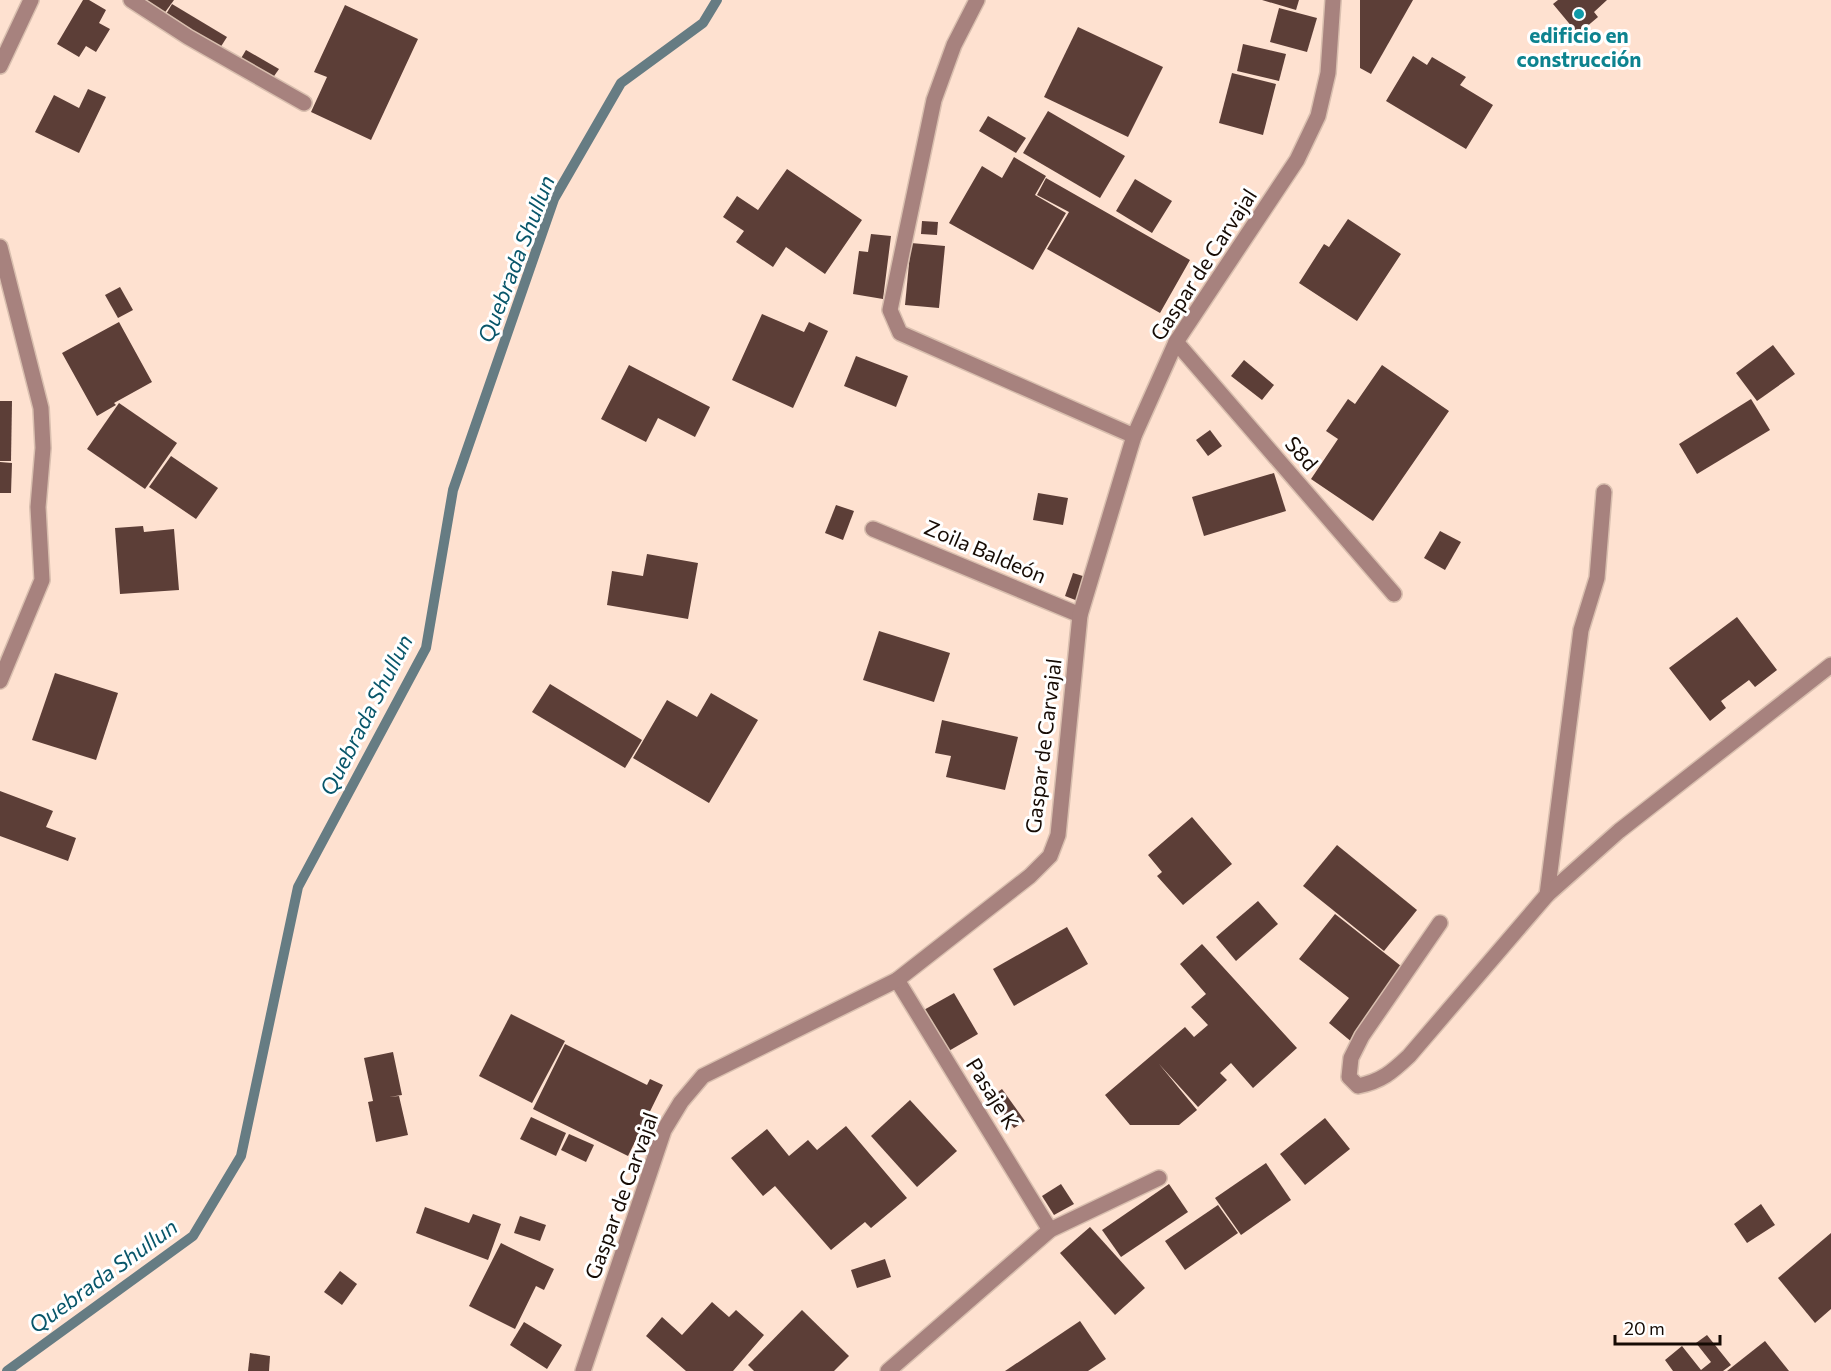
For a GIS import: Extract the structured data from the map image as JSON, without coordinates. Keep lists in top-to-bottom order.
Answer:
{
  "streets": {
    "street": [
      "Gaspar de Carvajal",
      "S8d",
      "Zoila Baldeón",
      "Pasaje K"
    ]
  },
  "crossings": [
    ["Gaspar de Carvajal", "S8d"],
    ["Gaspar de Carvajal", "Zoila Baldeón"],
    ["Gaspar de Carvajal", "Pasaje K"]
  ],
  "water": ["Quebrada Shullun"],
  "places": ["edificio en construcción"],
  "scale_bar": "20 m"
}
